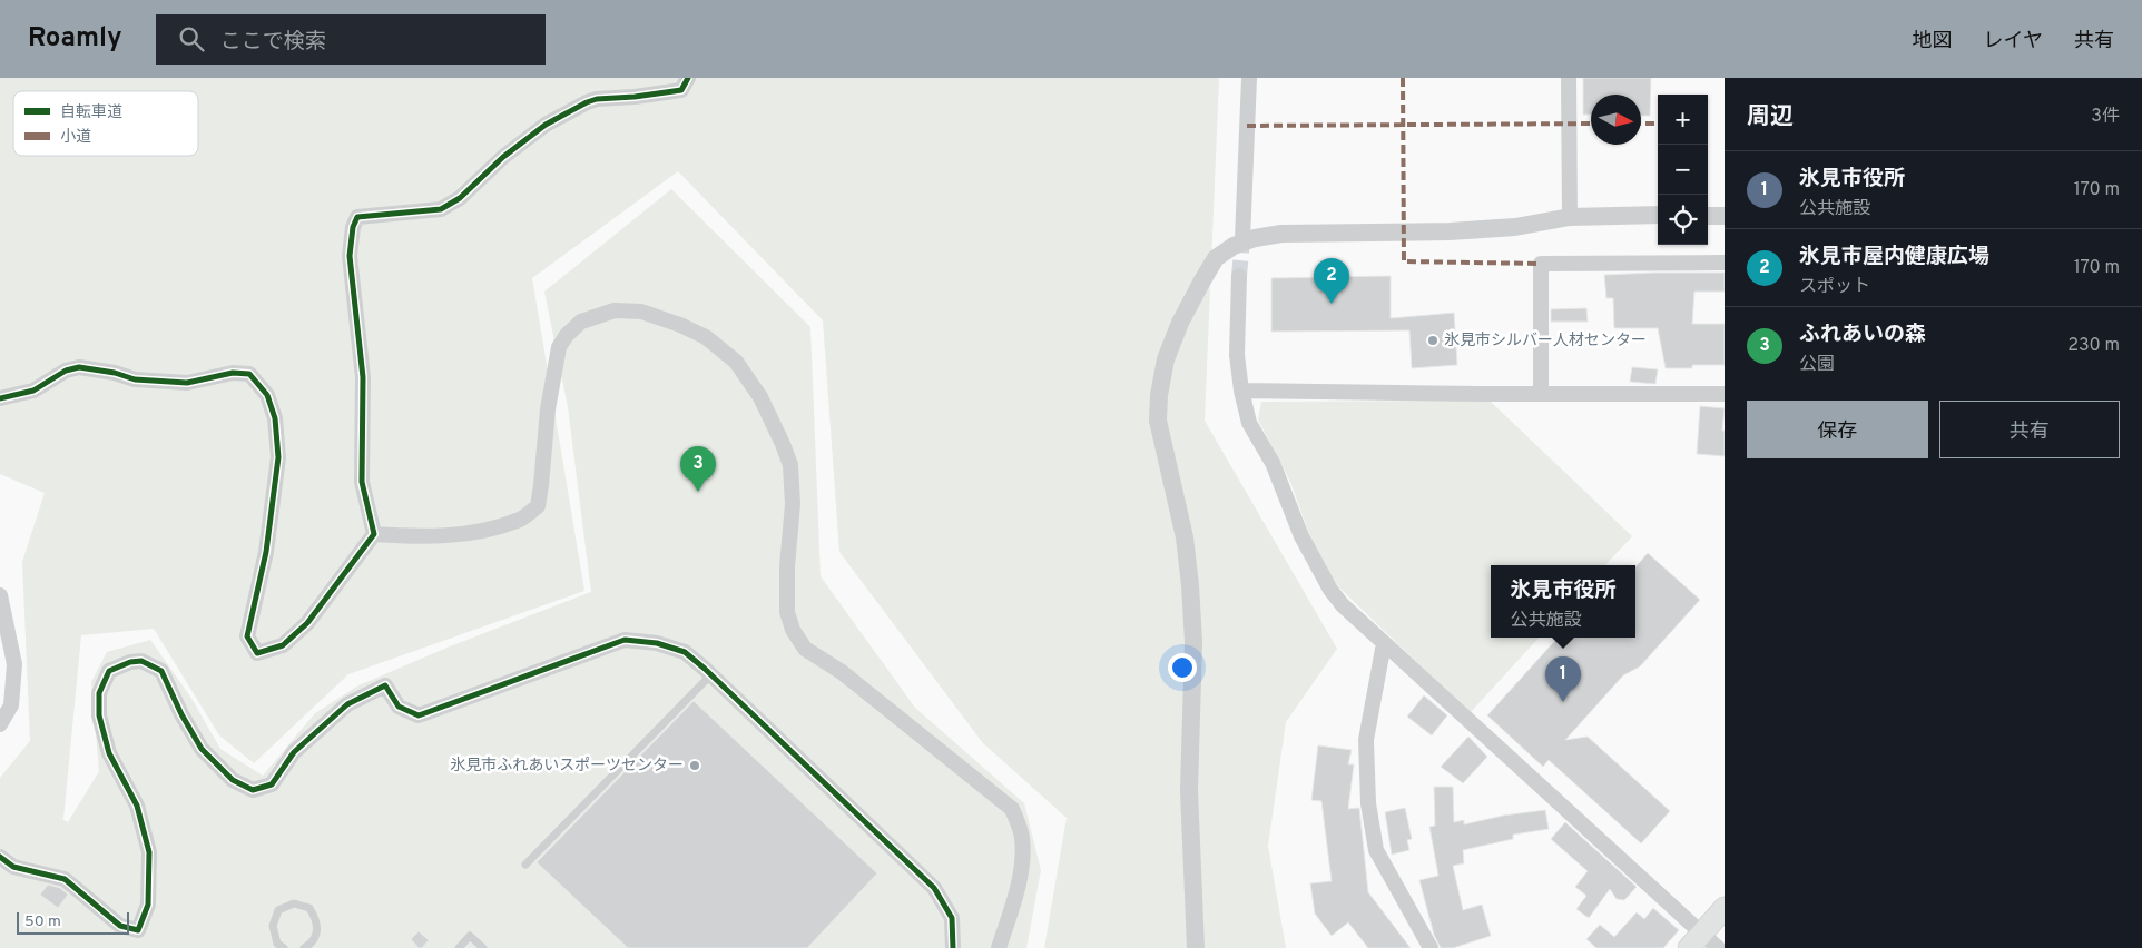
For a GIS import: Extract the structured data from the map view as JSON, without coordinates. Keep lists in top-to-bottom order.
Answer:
{
  "places": ["氷見市シルバー人材センター", "氷見市ふれあいスポーツセンター"],
  "legend": ["自転車道", "小道"],
  "scale_bar": "50 m",
  "north": "right",
  "page": {
    "header": "Roamly",
    "search": "ここで検索",
    "nav": ["地図", "レイヤ", "共有"],
    "heading": ["周辺", "3件"],
    "map_buttons": ["+", "−"],
    "list": [
      {
        "mark": "1",
        "name": "氷見市役所",
        "note": "公共施設",
        "value": "170 m"
      },
      {
        "mark": "2",
        "name": "氷見市屋内健康広場",
        "note": "スポット",
        "value": "170 m"
      },
      {
        "mark": "3",
        "name": "ふれあいの森",
        "note": "公園",
        "value": "230 m"
      }
    ],
    "pins": ["2", "3", "1"],
    "buttons": ["保存", "共有"],
    "popup": ["氷見市役所", "公共施設"],
    "scale": "50 m"
  }
}
